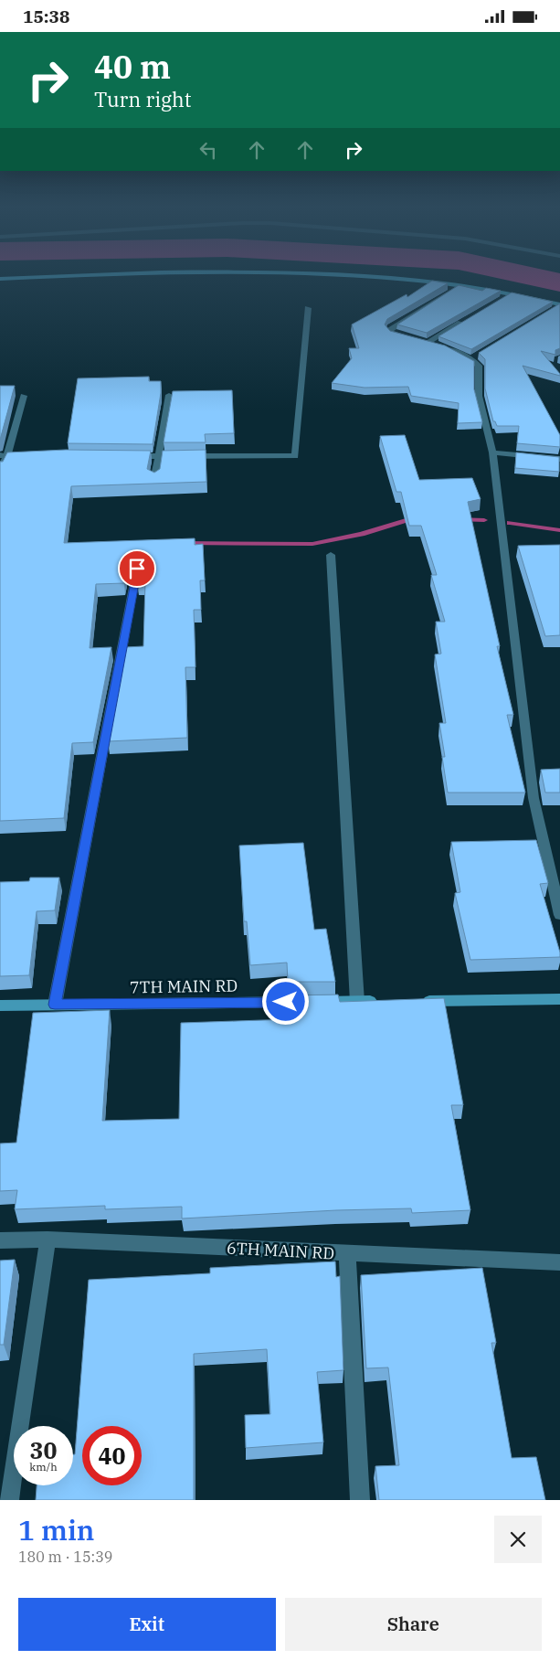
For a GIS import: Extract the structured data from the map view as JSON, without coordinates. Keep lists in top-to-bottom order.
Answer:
{
  "streets": {
    "street": ["7TH MAIN RD", "6TH MAIN RD"]
  },
  "page": {
    "status": "15:38",
    "turn": ["40 m", "Turn right"],
    "speed": "30 km/h",
    "limit": "40",
    "heading": ["1 min", "180 m · 15:39"],
    "buttons": ["Exit", "Share"]
  }
}
